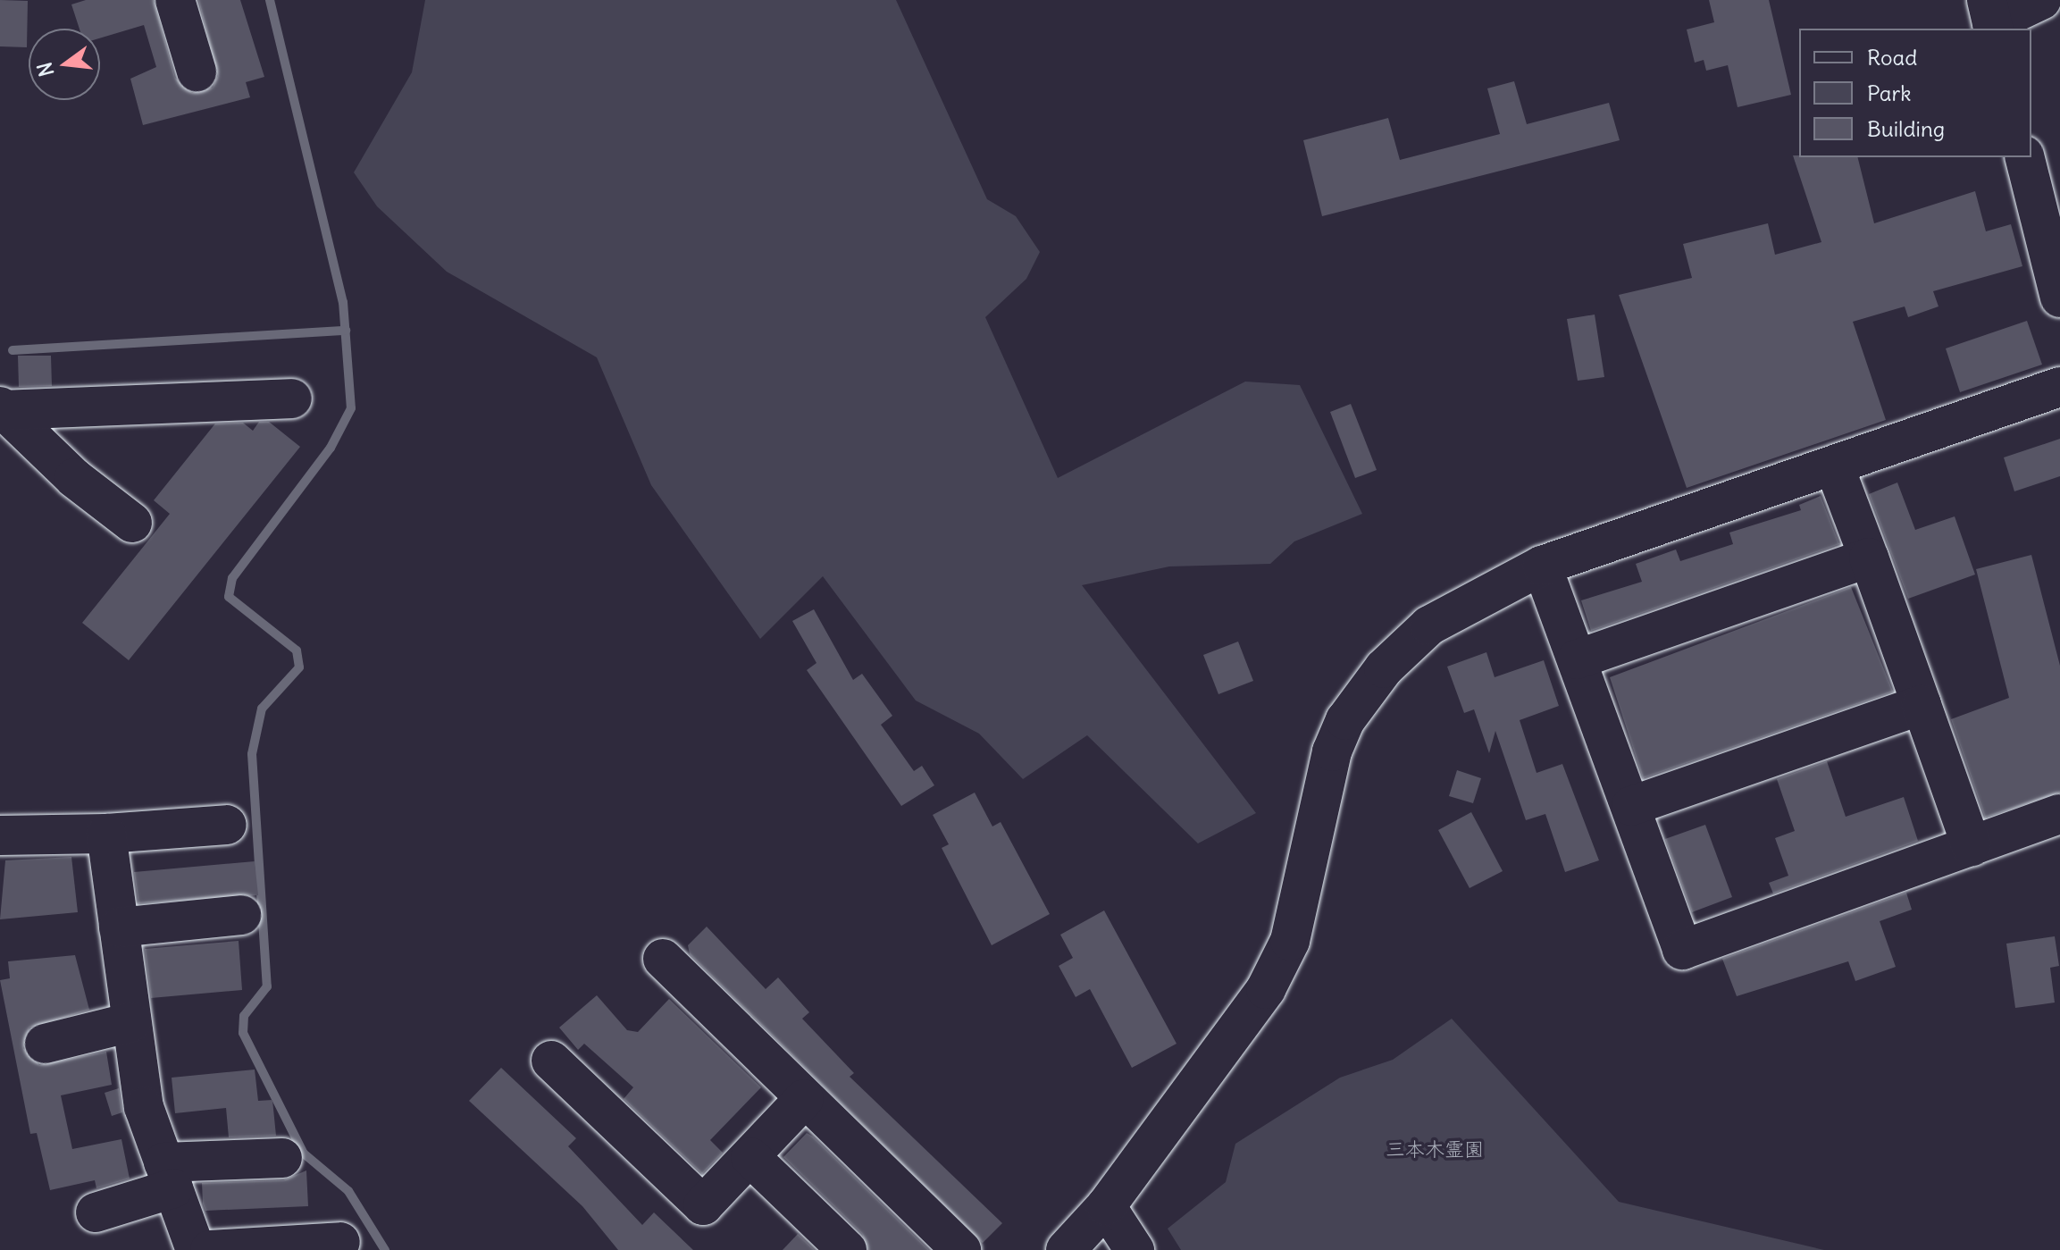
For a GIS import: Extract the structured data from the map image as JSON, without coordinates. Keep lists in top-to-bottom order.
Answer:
{
  "parks": ["三本木霊園"],
  "legend": ["Road", "Park", "Building"],
  "north": "left"
}
